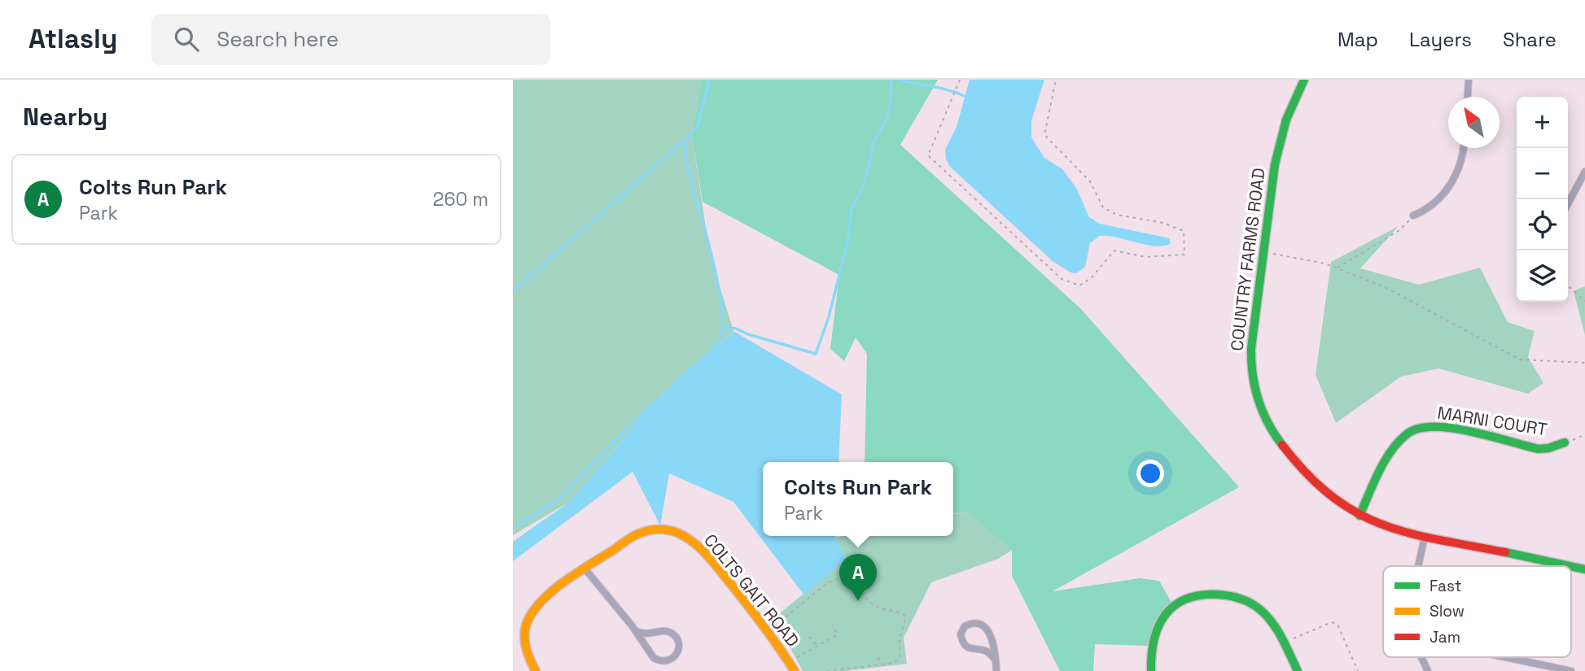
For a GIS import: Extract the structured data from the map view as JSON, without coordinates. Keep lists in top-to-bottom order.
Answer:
{
  "streets": {
    "street": ["COUNTRY FARMS ROAD", "MARNI COURT", "COLTS GAIT ROAD"]
  },
  "crossings": [
    ["COUNTRY FARMS ROAD", "MARNI COURT"]
  ],
  "legend": ["Fast", "Slow", "Jam"],
  "north": "top left",
  "page": {
    "header": "Atlasly",
    "search": "Search here",
    "nav": ["Map", "Layers", "Share"],
    "heading": "Nearby",
    "map_buttons": ["+", "−"],
    "list": [
      {
        "mark": "A",
        "name": "Colts Run Park",
        "note": "Park",
        "value": "260 m"
      }
    ],
    "popup": ["Colts Run Park", "Park"],
    "pins": "A"
  }
}
